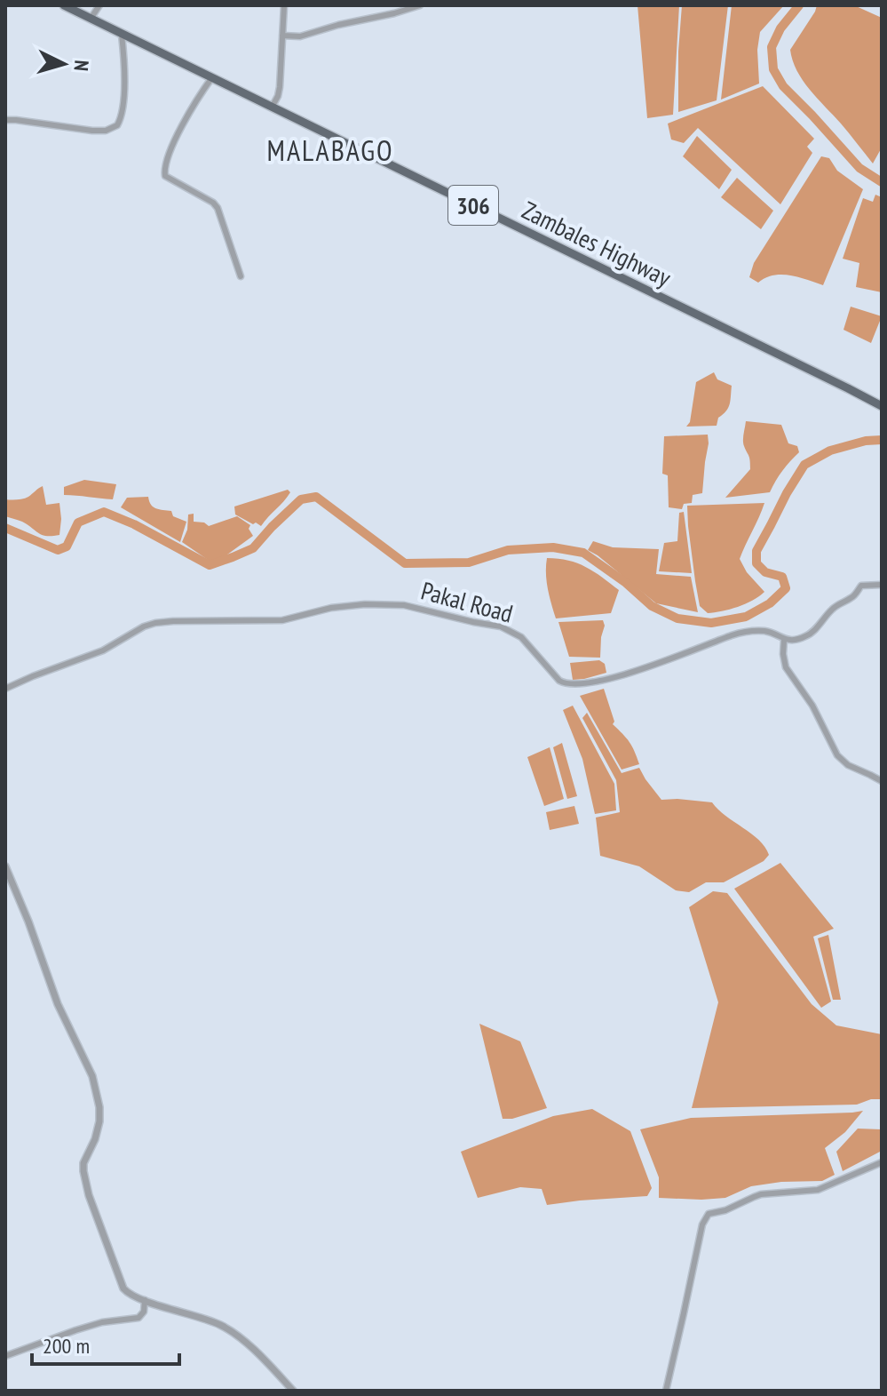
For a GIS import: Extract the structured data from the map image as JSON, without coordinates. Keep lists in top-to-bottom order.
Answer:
{
  "streets": {
    "main road": ["306", "Zambales Highway"],
    "street": ["Pakal Road"]
  },
  "districts": ["MALABAGO"],
  "scale_bar": "200 m",
  "north": "right"
}
